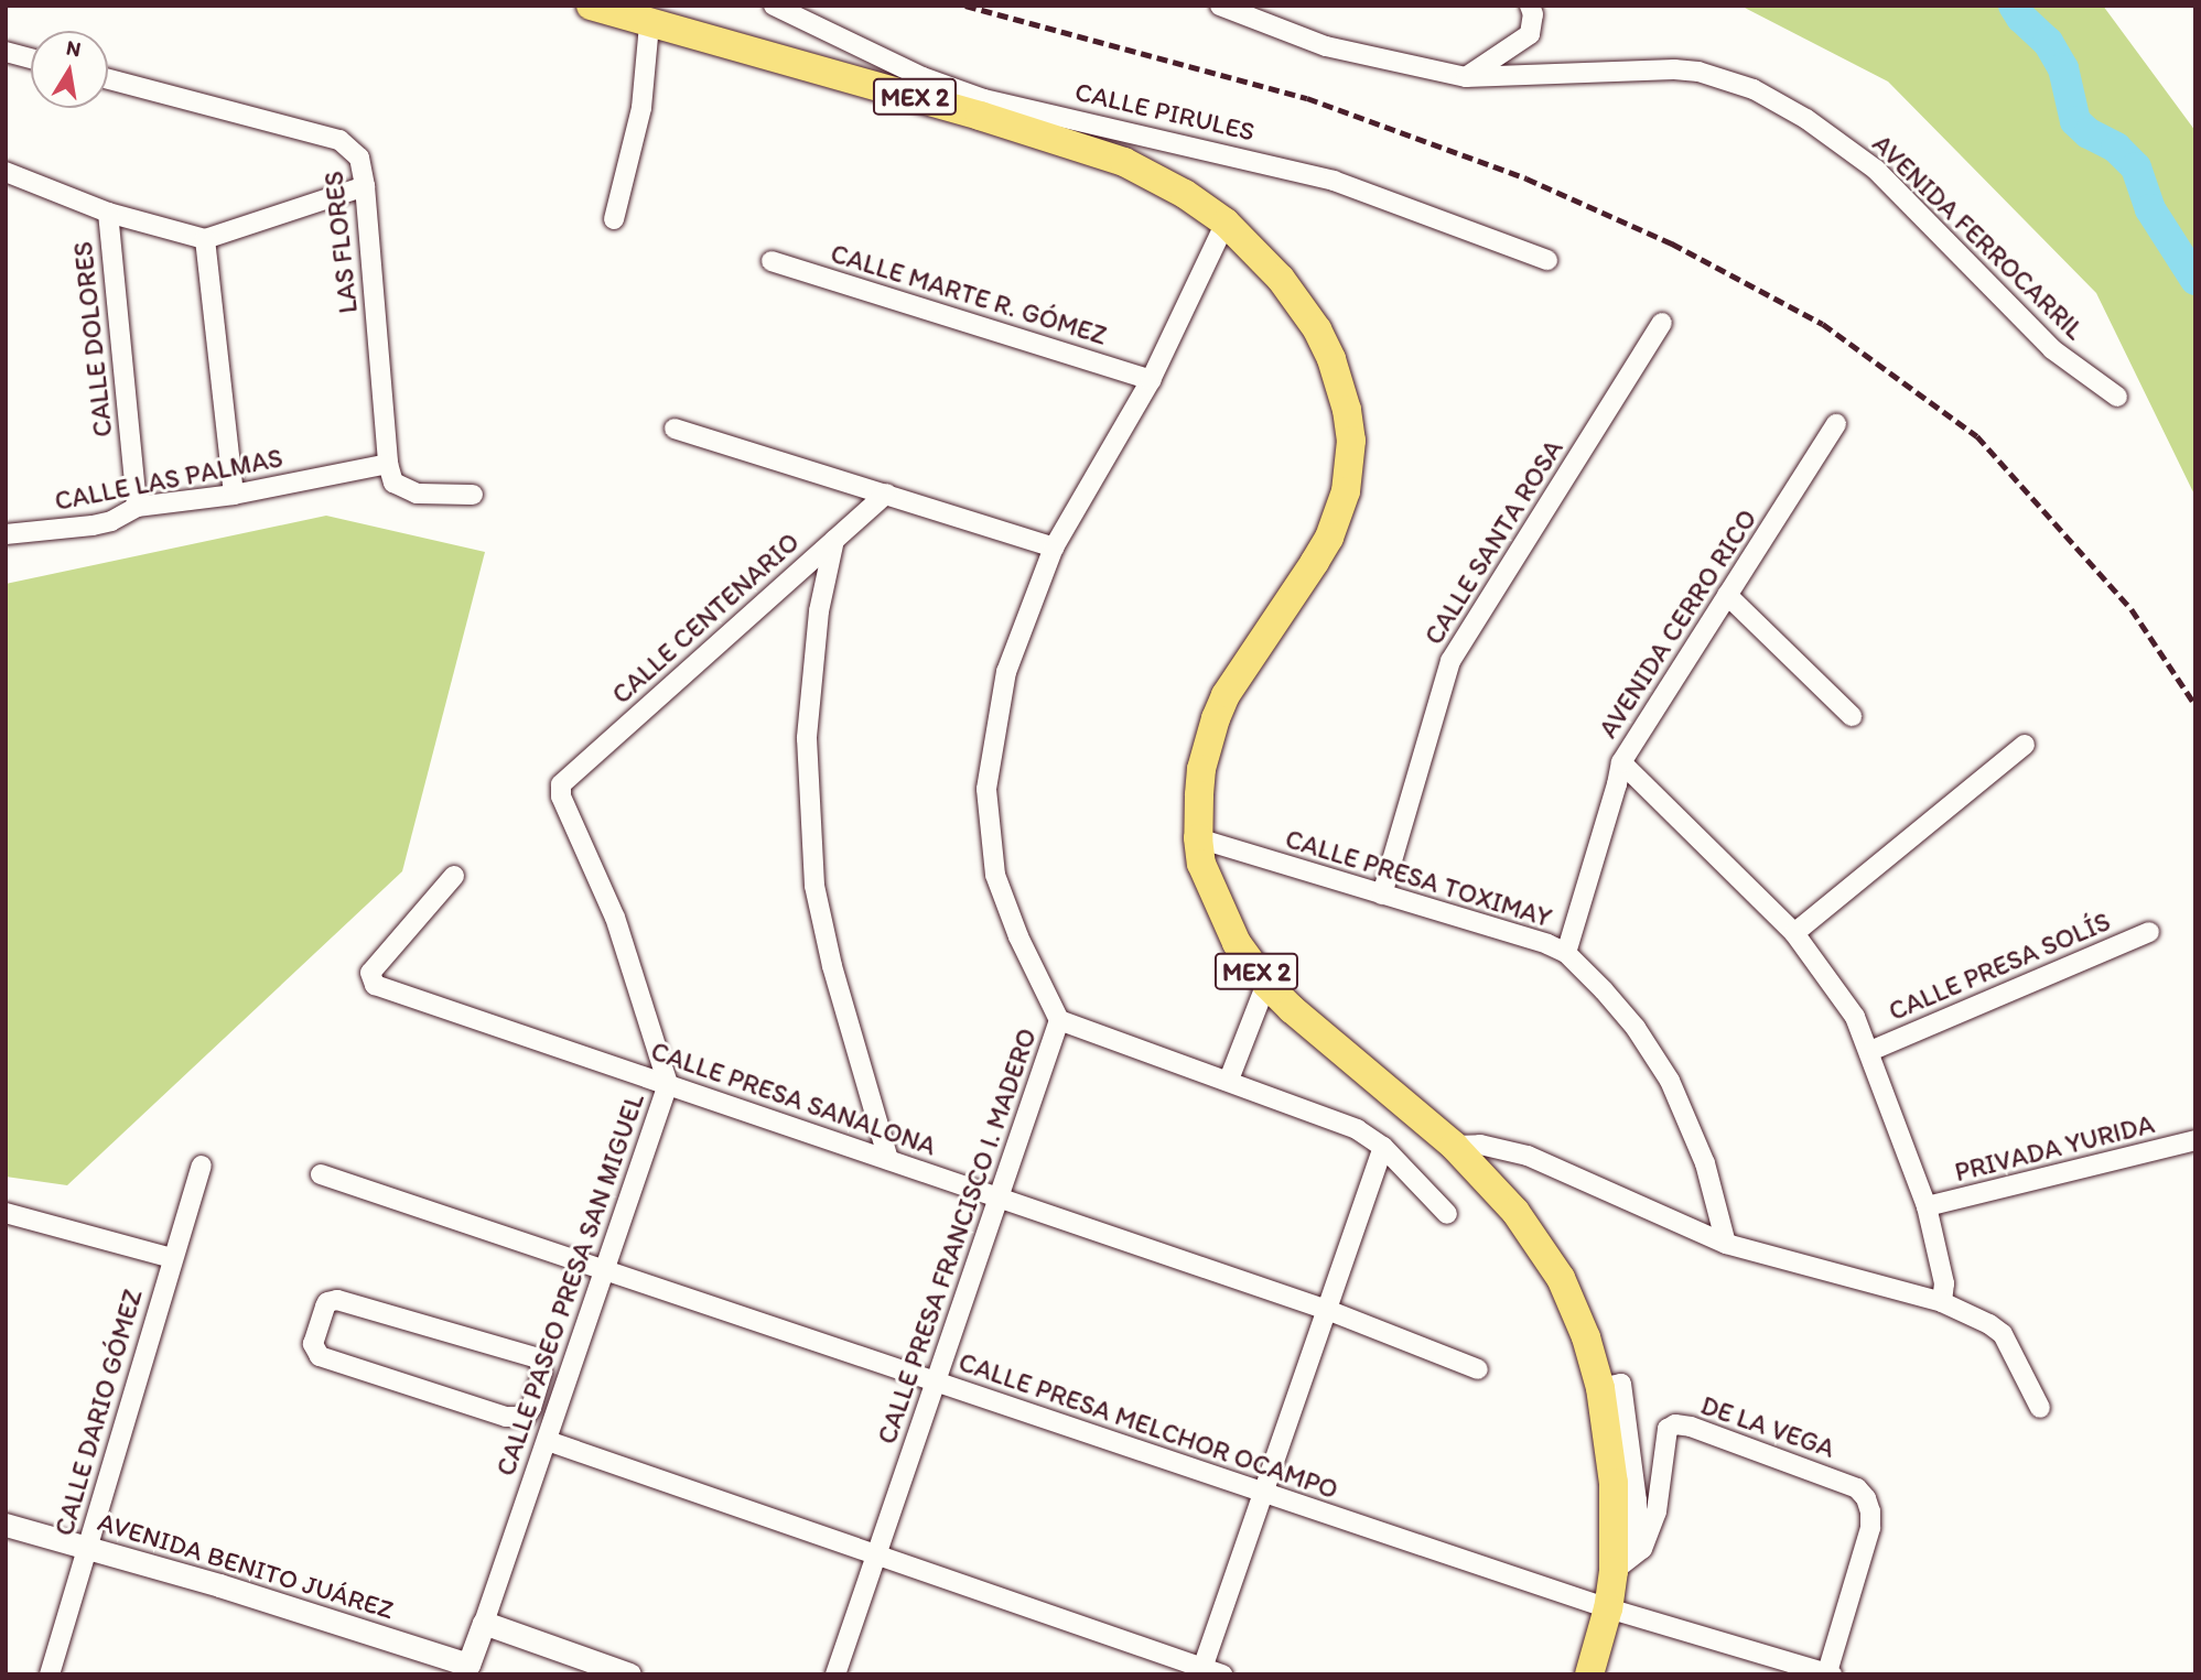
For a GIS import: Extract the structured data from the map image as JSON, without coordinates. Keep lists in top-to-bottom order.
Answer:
{
  "streets": {
    "main road": ["MEX 2"],
    "street": [
      "CALLE PIRULES",
      "AVENIDA FERROCARRIL",
      "LAS FLORES",
      "CALLE MARTE R. GÓMEZ",
      "CALLE DOLORES",
      "CALLE LAS PALMAS",
      "CALLE SANTA ROSA",
      "CALLE CENTENARIO",
      "AVENIDA CERRO RICO",
      "CALLE PRESA TOXIMAY",
      "CALLE PRESA SOLÍS",
      "CALLE PRESA SANALONA",
      "PRIVADA YURIDA",
      "CALLE PRESA FRANCISCO I. MADERO",
      "CALLE PASEO PRESA SAN MIGUEL",
      "CALLE DARIO GÓMEZ",
      "CALLE PRESA MELCHOR OCAMPO",
      "DE LA VEGA",
      "AVENIDA BENITO JUÁREZ"
    ]
  },
  "crossings": [
    ["MEX 2", "CALLE PIRULES"],
    ["MEX 2", "CALLE PRESA TOXIMAY"],
    ["MEX 2", "CALLE PRESA FRANCISCO I. MADERO"],
    ["MEX 2", "CALLE PRESA MELCHOR OCAMPO"],
    ["MEX 2", "DE LA VEGA"],
    ["LAS FLORES", "CALLE LAS PALMAS"],
    ["CALLE MARTE R. GÓMEZ", "CALLE PRESA FRANCISCO I. MADERO"],
    ["CALLE DOLORES", "CALLE LAS PALMAS"],
    ["CALLE SANTA ROSA", "CALLE PRESA TOXIMAY"],
    ["CALLE CENTENARIO", "CALLE PASEO PRESA SAN MIGUEL"],
    ["AVENIDA CERRO RICO", "CALLE PRESA TOXIMAY"],
    ["CALLE PRESA SANALONA", "CALLE PRESA FRANCISCO I. MADERO"],
    ["CALLE PRESA SANALONA", "CALLE PASEO PRESA SAN MIGUEL"],
    ["CALLE PRESA FRANCISCO I. MADERO", "CALLE PRESA MELCHOR OCAMPO"],
    ["CALLE PASEO PRESA SAN MIGUEL", "CALLE PRESA MELCHOR OCAMPO"],
    ["CALLE PASEO PRESA SAN MIGUEL", "AVENIDA BENITO JUÁREZ"],
    ["CALLE DARIO GÓMEZ", "AVENIDA BENITO JUÁREZ"],
    ["CALLE PRESA MELCHOR OCAMPO", "DE LA VEGA"]
  ],
  "north": "top"
}
